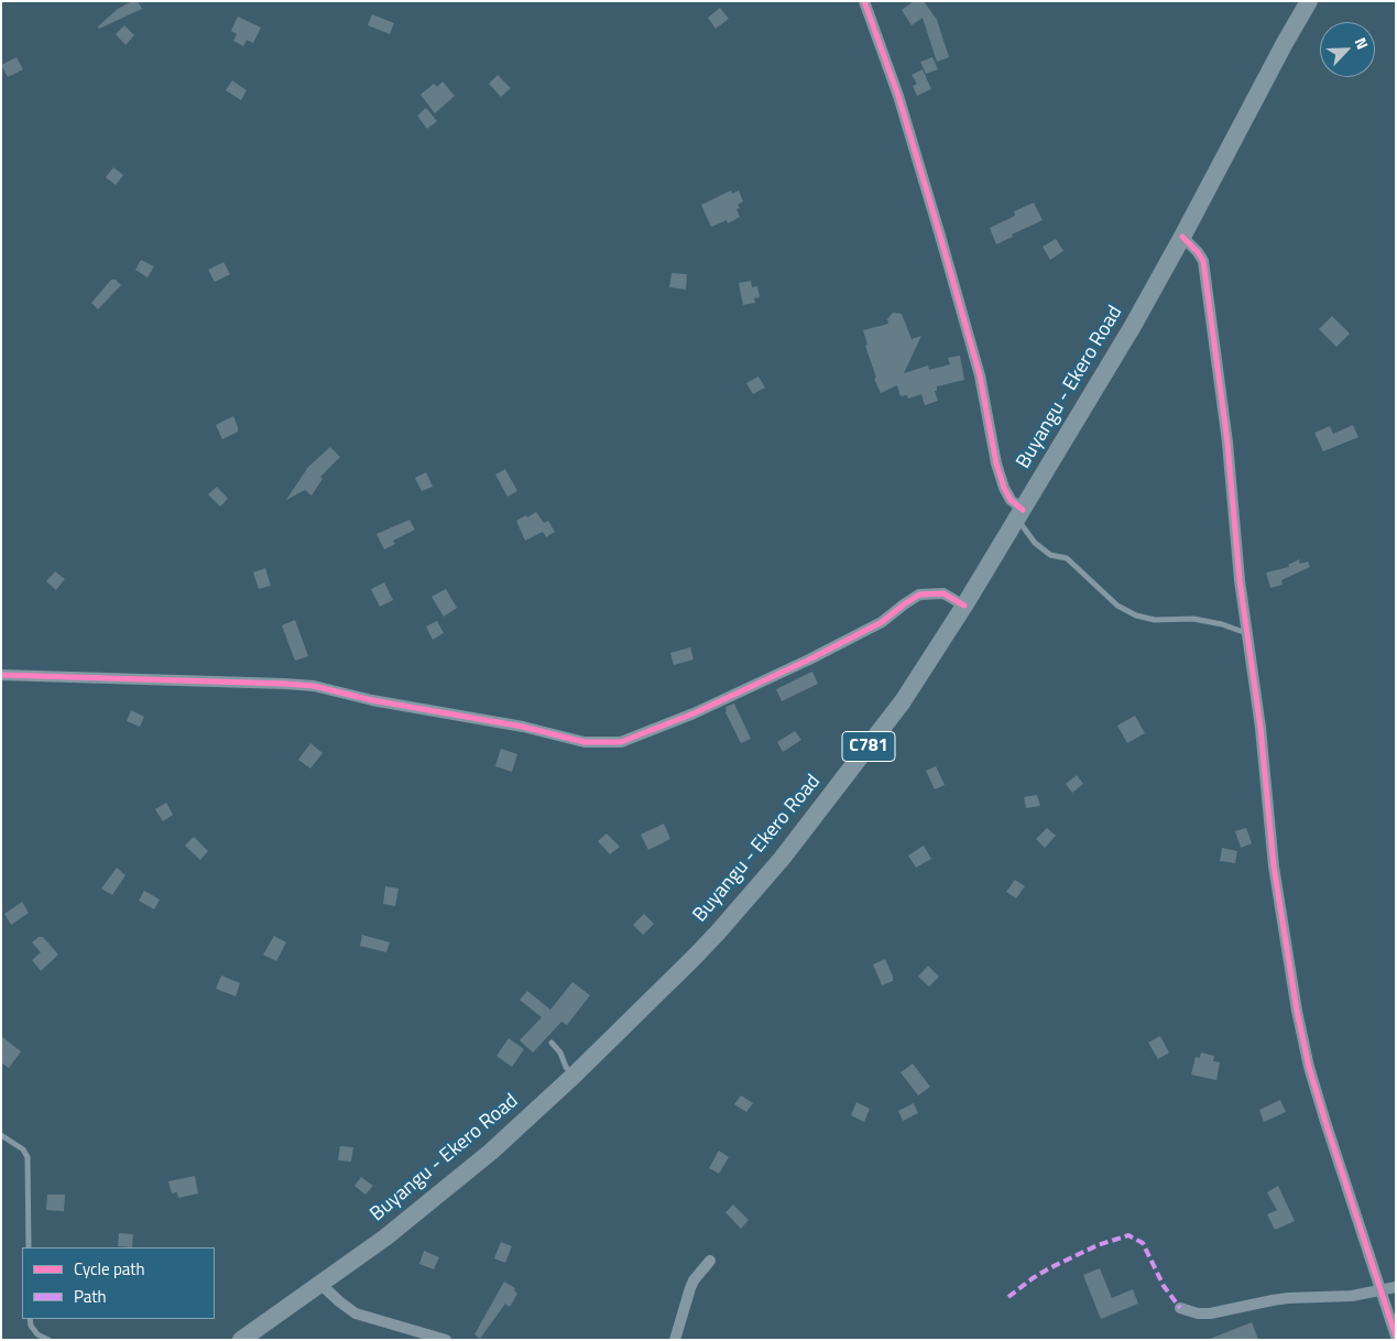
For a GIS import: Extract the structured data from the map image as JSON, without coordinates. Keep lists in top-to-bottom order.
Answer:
{
  "streets": {
    "main road": ["Buyangu - Ekero Road", "C781"]
  },
  "legend": ["Cycle path", "Path"],
  "north": "top right"
}
